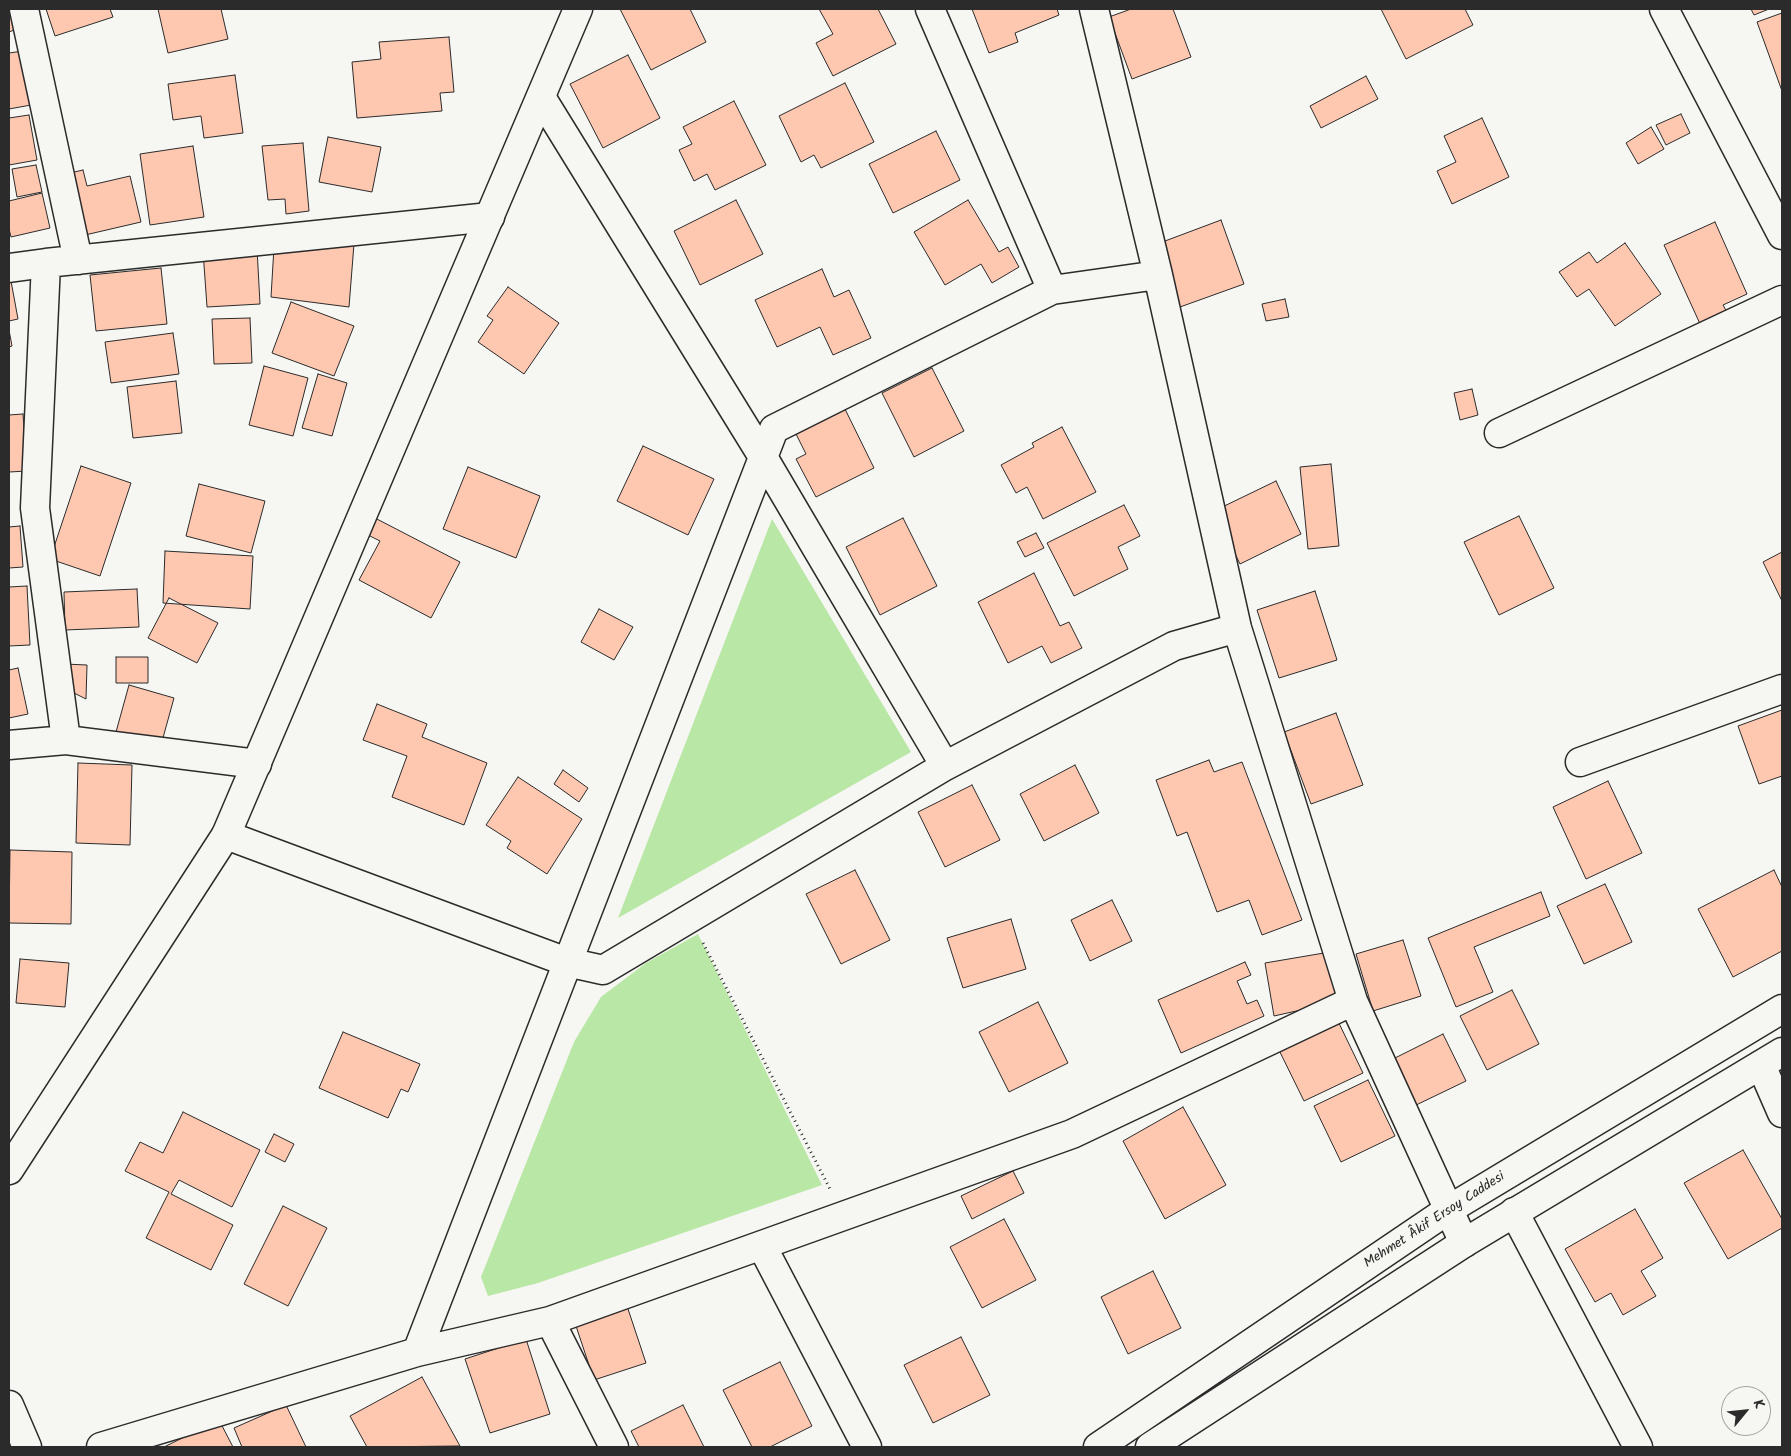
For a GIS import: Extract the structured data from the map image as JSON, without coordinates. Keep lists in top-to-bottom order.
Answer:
{
  "streets": {
    "street": ["Mehmet Âkif Ersoy Caddesi"]
  },
  "north": "top right"
}
